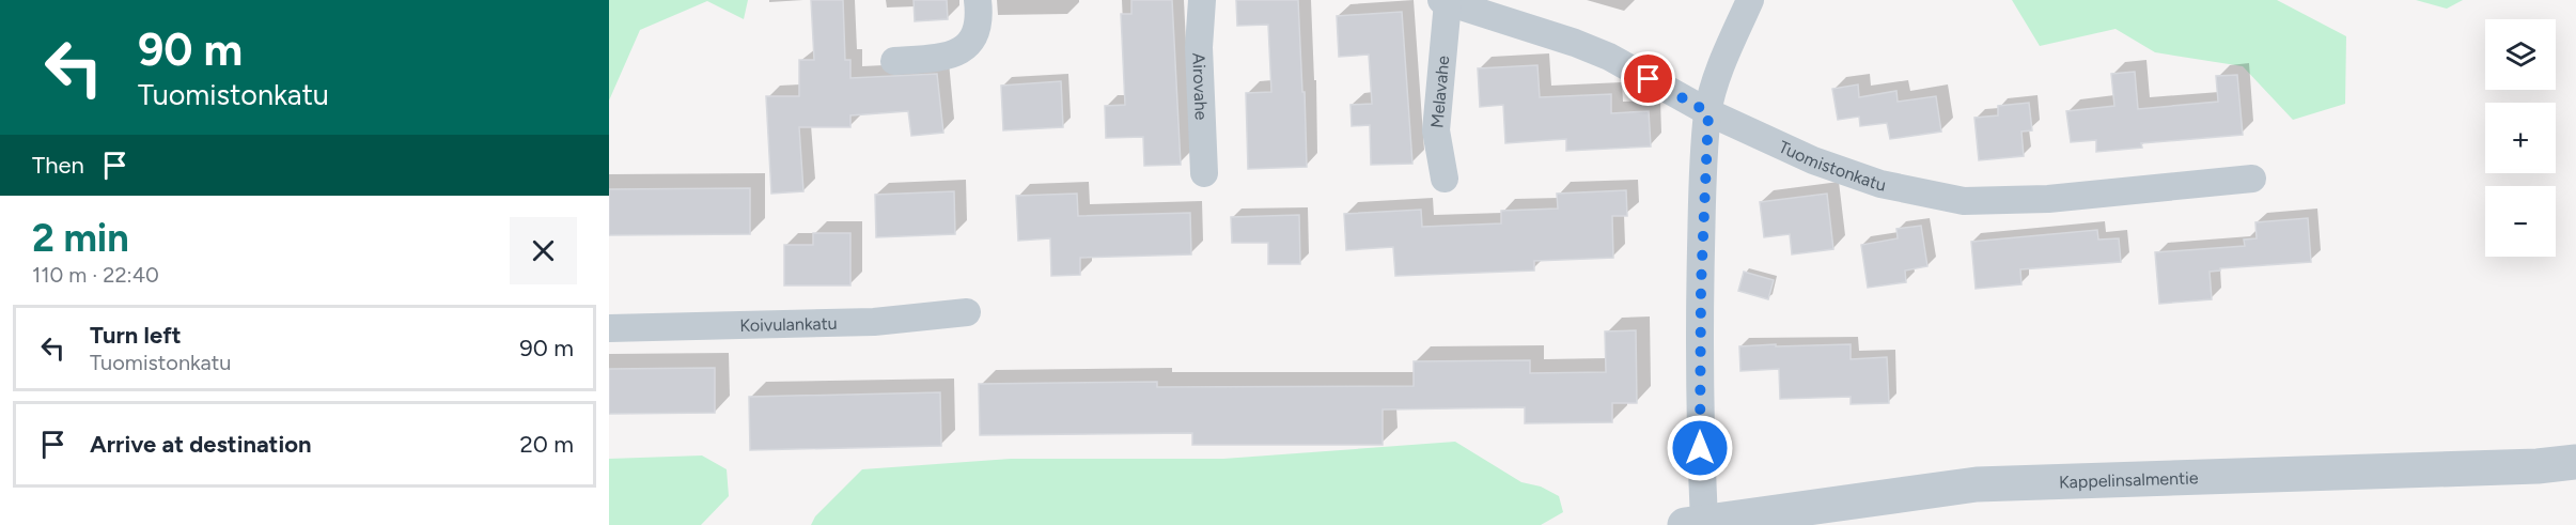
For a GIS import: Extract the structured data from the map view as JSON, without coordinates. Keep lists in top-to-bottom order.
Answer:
{
  "streets": {
    "street": [
      "Airovahe",
      "Melavahe",
      "Tuomistonkatu",
      "Koivulankatu",
      "Kappelinsalmentie"
    ]
  },
  "crossings": [
    ["Melavahe", "Tuomistonkatu"]
  ],
  "page": {
    "turn": ["90 m", "Tuomistonkatu"],
    "map_buttons": ["+", "−"],
    "then": "Then",
    "heading": ["2 min", "110 m · 22:40"],
    "list": [
      {
        "name": "Turn left",
        "note": "Tuomistonkatu",
        "value": "90 m"
      },
      {
        "name": "Arrive at destination",
        "value": "20 m"
      }
    ]
  }
}
